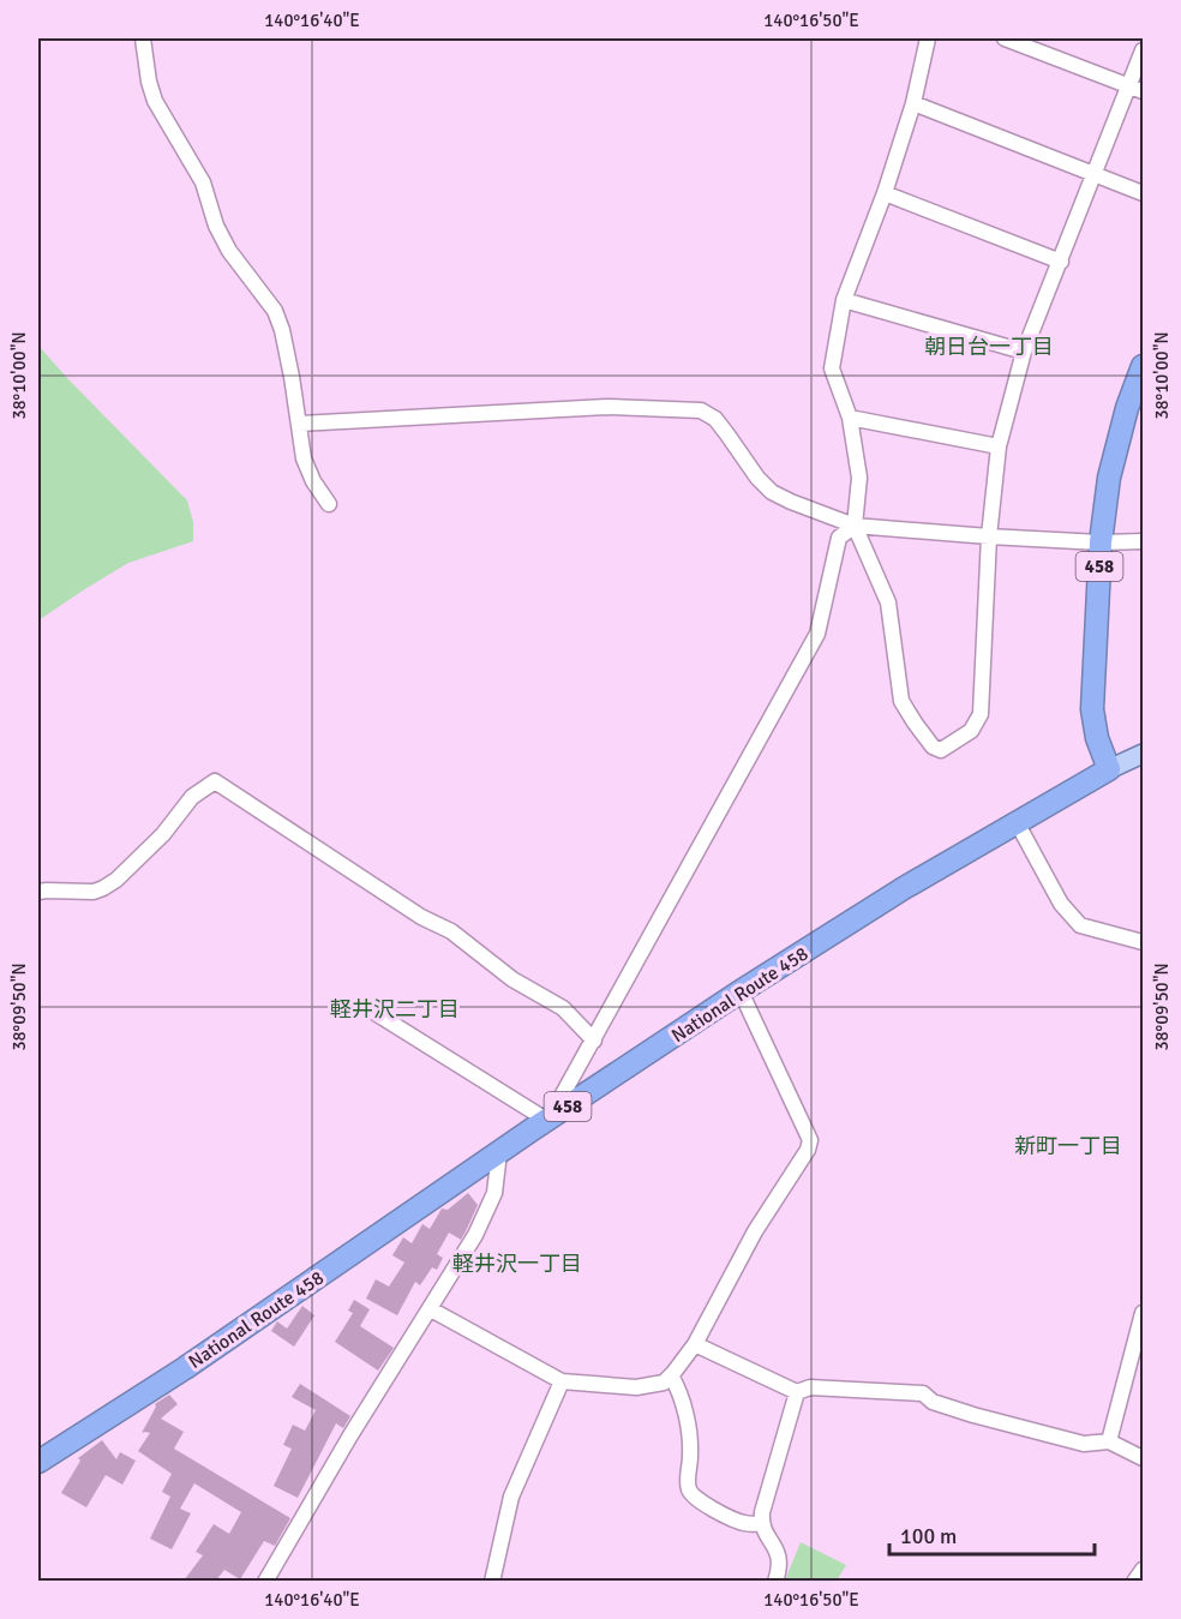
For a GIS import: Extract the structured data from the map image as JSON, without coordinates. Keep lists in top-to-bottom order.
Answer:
{
  "streets": {
    "highway": ["458", "National Route 458"]
  },
  "crossings": [
    ["458", "National Route 458"]
  ],
  "districts": [
    "朝日台一丁目",
    "軽井沢二丁目",
    "新町一丁目",
    "軽井沢一丁目"
  ],
  "scale_bar": "100 m",
  "coordinates": [
    "140°16'40\"E",
    "140°16'50\"E",
    "38°10'00\"N",
    "38°09'50\"N"
  ]
}
